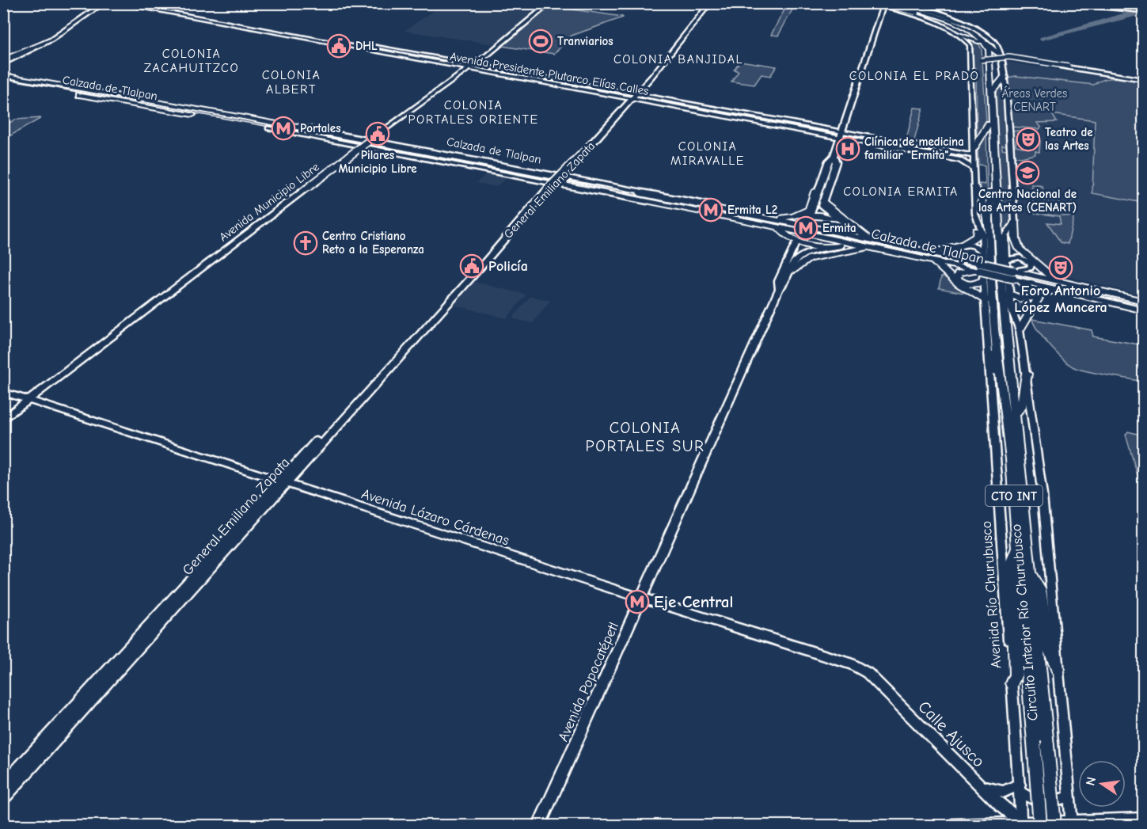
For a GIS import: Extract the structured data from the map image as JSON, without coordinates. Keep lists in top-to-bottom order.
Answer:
{
  "streets": {
    "highway": ["Calzada de Tlalpan", "CTO INT", "Circuito Interior Río Churubusco"],
    "main road": [
      "Avenida Presidente Plutarco Elías Calles",
      "General Emiliano Zapata",
      "Avenida Municipio Libre",
      "Avenida Lázaro Cárdenas",
      "Avenida Río Churubusco",
      "Avenida Popocatépetl",
      "Calle Ajusco"
    ]
  },
  "crossings": [
    ["Avenida Presidente Plutarco Elías Calles", "General Emiliano Zapata"],
    ["Avenida Presidente Plutarco Elías Calles", "Avenida Municipio Libre"],
    ["Avenida Presidente Plutarco Elías Calles", "Avenida Río Churubusco"],
    ["Calzada de Tlalpan", "Avenida Río Churubusco"],
    ["Calzada de Tlalpan", "Circuito Interior Río Churubusco"],
    ["General Emiliano Zapata", "Avenida Lázaro Cárdenas"],
    ["Avenida Municipio Libre", "Avenida Lázaro Cárdenas"],
    ["CTO INT", "Avenida Río Churubusco"],
    ["CTO INT", "Circuito Interior Río Churubusco"],
    ["Avenida Lázaro Cárdenas", "Avenida Popocatépetl"],
    ["Avenida Lázaro Cárdenas", "Calle Ajusco"],
    ["Avenida Río Churubusco", "Circuito Interior Río Churubusco"],
    ["Avenida Río Churubusco", "Calle Ajusco"]
  ],
  "districts": [
    "COLONIA ZACAHUITZCO",
    "COLONIA BANJIDAL",
    "COLONIA ALBERT",
    "COLONIA EL PRADO",
    "COLONIA PORTALES ORIENTE",
    "COLONIA MIRAVALLE",
    "COLONIA ERMITA",
    "COLONIA PORTALES SUR"
  ],
  "parks": ["Áreas Verdes CENART"],
  "places": {
    "sports": ["Tranviarios"],
    "public building": ["DHL", "Pilares Municipio Libre", "Policía"],
    "metro station": [
      "Portales",
      "Ermita L2",
      "Ermita",
      "Eje Central"
    ],
    "theatre": ["Teatro de las Artes", "Foro Antonio López Mancera"],
    "hospital": ["Clínica de medicina familiar \"Ermita\""],
    "school or university": ["Centro Nacional de las Artes (CENART)"],
    "church": ["Centro Cristiano Reto a la Esperanza"]
  },
  "north": "left"
}
